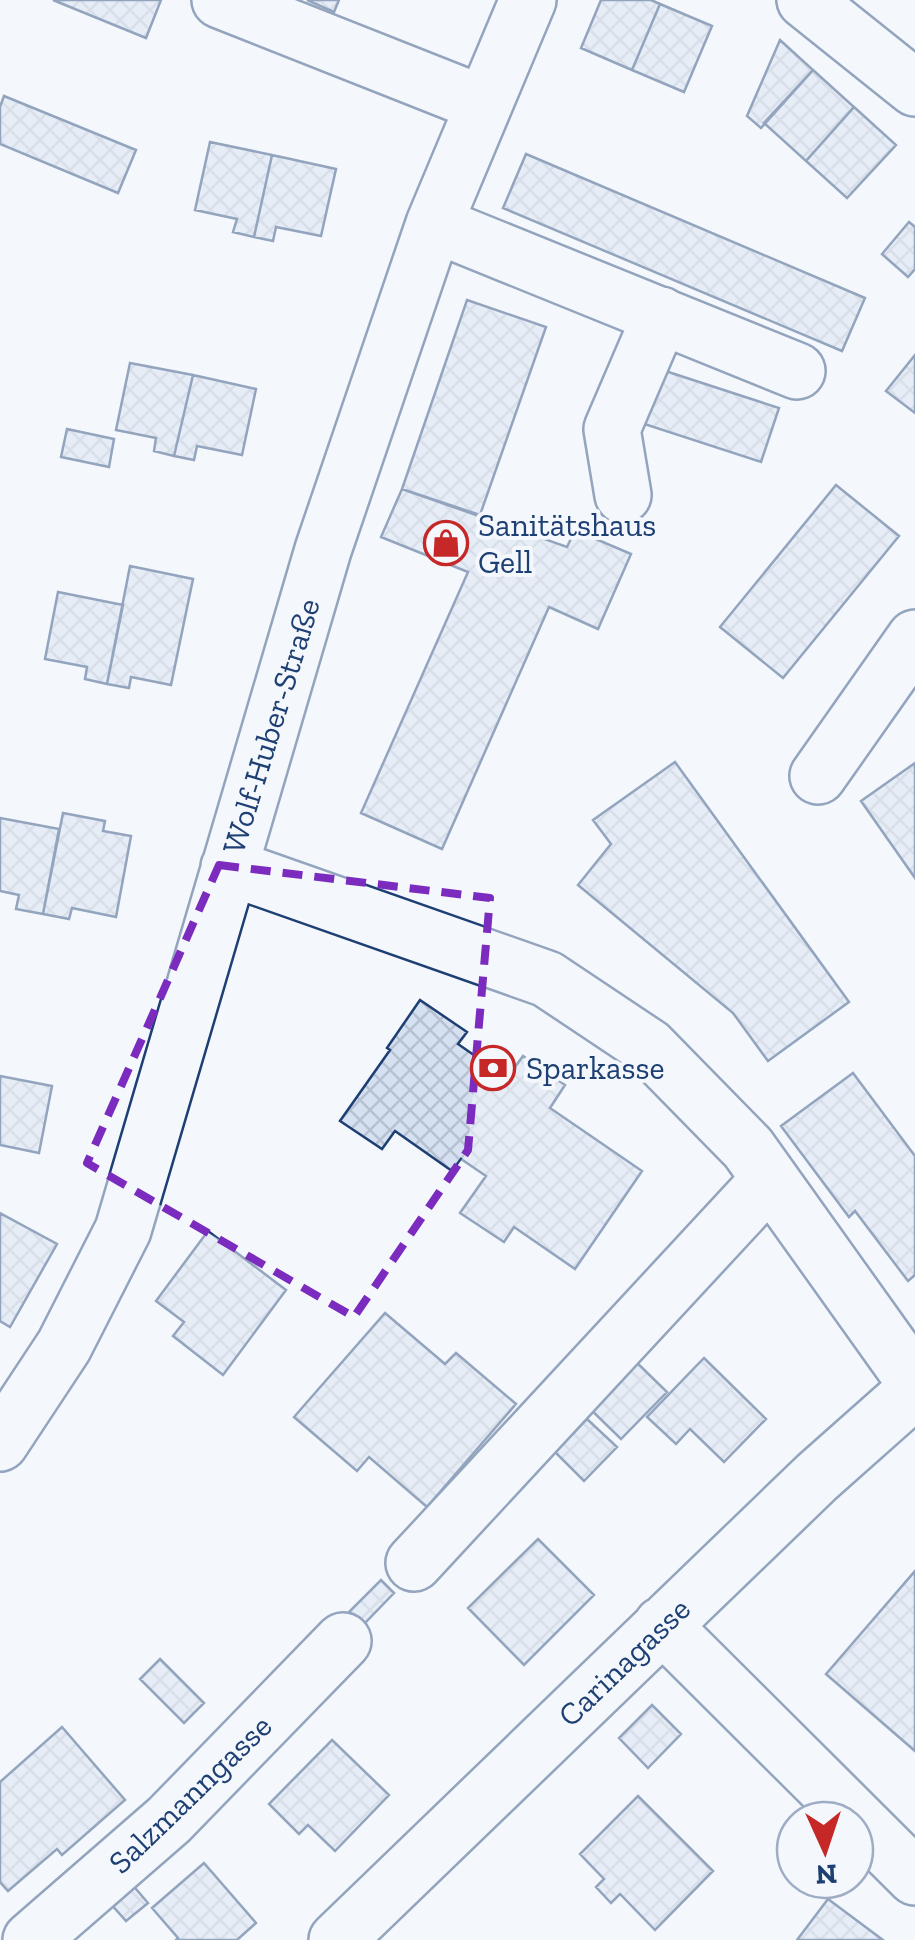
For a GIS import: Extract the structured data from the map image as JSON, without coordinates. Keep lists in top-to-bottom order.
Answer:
{
  "streets": {
    "street": ["Wolf-Huber-Straße", "Carinagasse", "Salzmanngasse"]
  },
  "places": {
    "shop": ["Sanitätshaus Gell"],
    "bank": ["Sparkasse"]
  },
  "north": "bottom"
}
